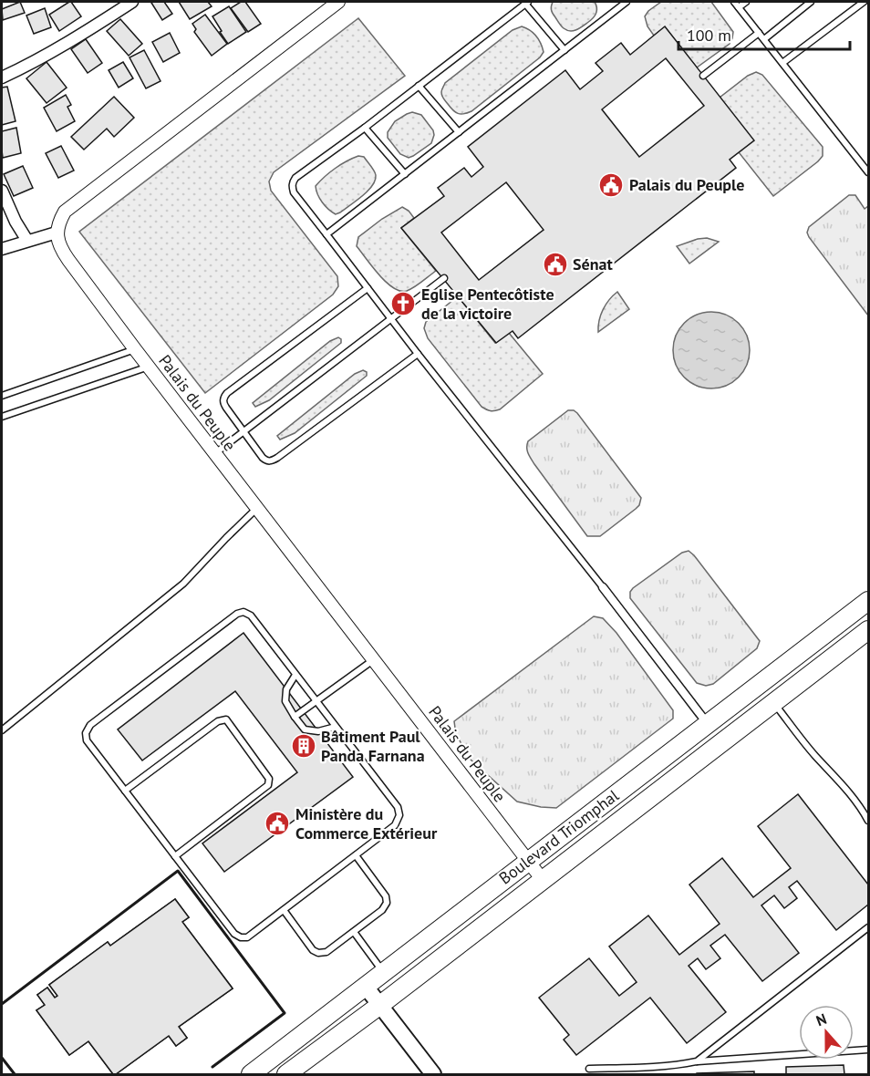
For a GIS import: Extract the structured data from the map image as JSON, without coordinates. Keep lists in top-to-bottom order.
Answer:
{
  "streets": {
    "highway": ["Boulevard Triomphal"],
    "street": ["Palais du Peuple"]
  },
  "crossings": [
    ["Palais du Peuple", "Boulevard Triomphal"]
  ],
  "places": {
    "public building": ["Palais du Peuple", "Sénat", "Ministère du Commerce Extérieur"],
    "church": ["Eglise Pentecôtiste de la victoire"],
    "building": ["Bâtiment Paul Panda Farnana"]
  },
  "scale_bar": "100 m",
  "north": "top"
}
